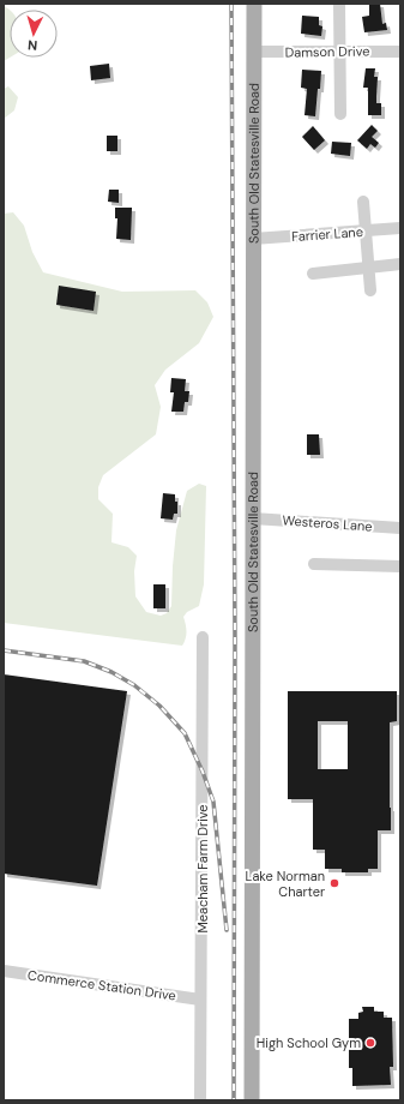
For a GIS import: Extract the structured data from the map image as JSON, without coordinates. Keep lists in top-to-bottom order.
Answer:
{
  "streets": {
    "main road": ["South Old Statesville Road"],
    "street": [
      "Damson Drive",
      "Farrier Lane",
      "Westeros Lane",
      "Meacham Farm Drive",
      "Commerce Station Drive"
    ]
  },
  "crossings": [
    ["Damson Drive", "South Old Statesville Road"],
    ["South Old Statesville Road", "Farrier Lane"],
    ["South Old Statesville Road", "Westeros Lane"],
    ["Meacham Farm Drive", "Commerce Station Drive"]
  ],
  "places": ["Lake Norman Charter", "High School Gym"],
  "north": "bottom"
}
